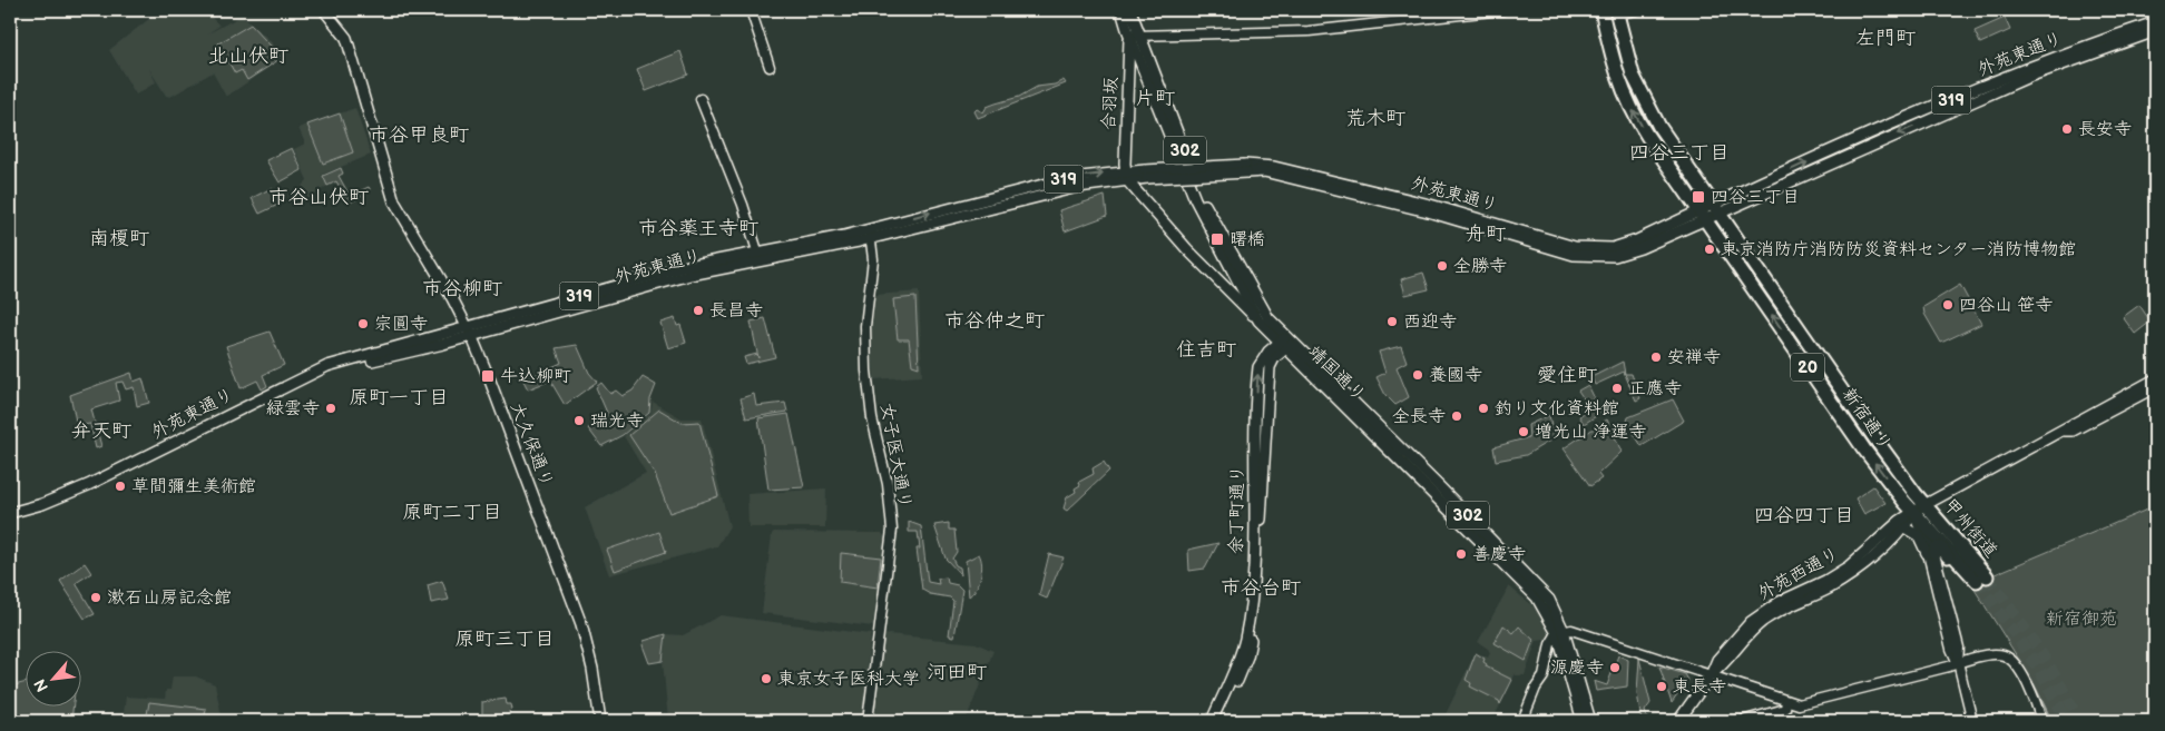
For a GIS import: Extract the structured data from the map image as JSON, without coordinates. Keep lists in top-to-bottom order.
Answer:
{
  "streets": {
    "highway": ["20", "新宿通り", "甲州街道"],
    "main road": [
      "外苑東通り",
      "319",
      "合羽坂",
      "302",
      "靖国通り",
      "大久保通り",
      "余丁町通り",
      "外苑西通り"
    ],
    "street": ["女子医大通り"]
  },
  "crossings": [
    ["外苑東通り", "合羽坂"],
    ["外苑東通り", "302"],
    ["外苑東通り", "新宿通り"],
    ["外苑東通り", "大久保通り"],
    ["外苑東通り", "女子医大通り"],
    ["合羽坂", "302"],
    ["合羽坂", "靖国通り"],
    ["302", "靖国通り"],
    ["靖国通り", "余丁町通り"],
    ["新宿通り", "甲州街道"],
    ["新宿通り", "外苑西通り"],
    ["甲州街道", "外苑西通り"]
  ],
  "districts": [
    "左門町",
    "北山伏町",
    "片町",
    "荒木町",
    "市谷甲良町",
    "四谷三丁目",
    "市谷山伏町",
    "市谷薬王寺町",
    "舟町",
    "南榎町",
    "市谷柳町",
    "市谷仲之町",
    "住吉町",
    "愛住町",
    "原町一丁目",
    "弁天町",
    "原町二丁目",
    "四谷四丁目",
    "市谷台町",
    "原町三丁目",
    "河田町"
  ],
  "parks": ["新宿御苑"],
  "places": {
    "other": [
      "長安寺",
      "東京消防庁消防防災資料センター消防博物館",
      "全勝寺",
      "四谷山 笹寺",
      "長昌寺",
      "西迎寺",
      "宗圓寺",
      "安禅寺",
      "養國寺",
      "正應寺",
      "緑雲寺",
      "釣り文化資料館",
      "全長寺",
      "瑞光寺",
      "増光山 浄運寺",
      "草間彌生美術館",
      "善慶寺",
      "漱石山房記念館",
      "源慶寺",
      "東京女子医科大学",
      "東長寺"
    ],
    "transit": ["四谷三丁目", "曙橋", "牛込柳町"]
  },
  "north": "bottom left"
}
